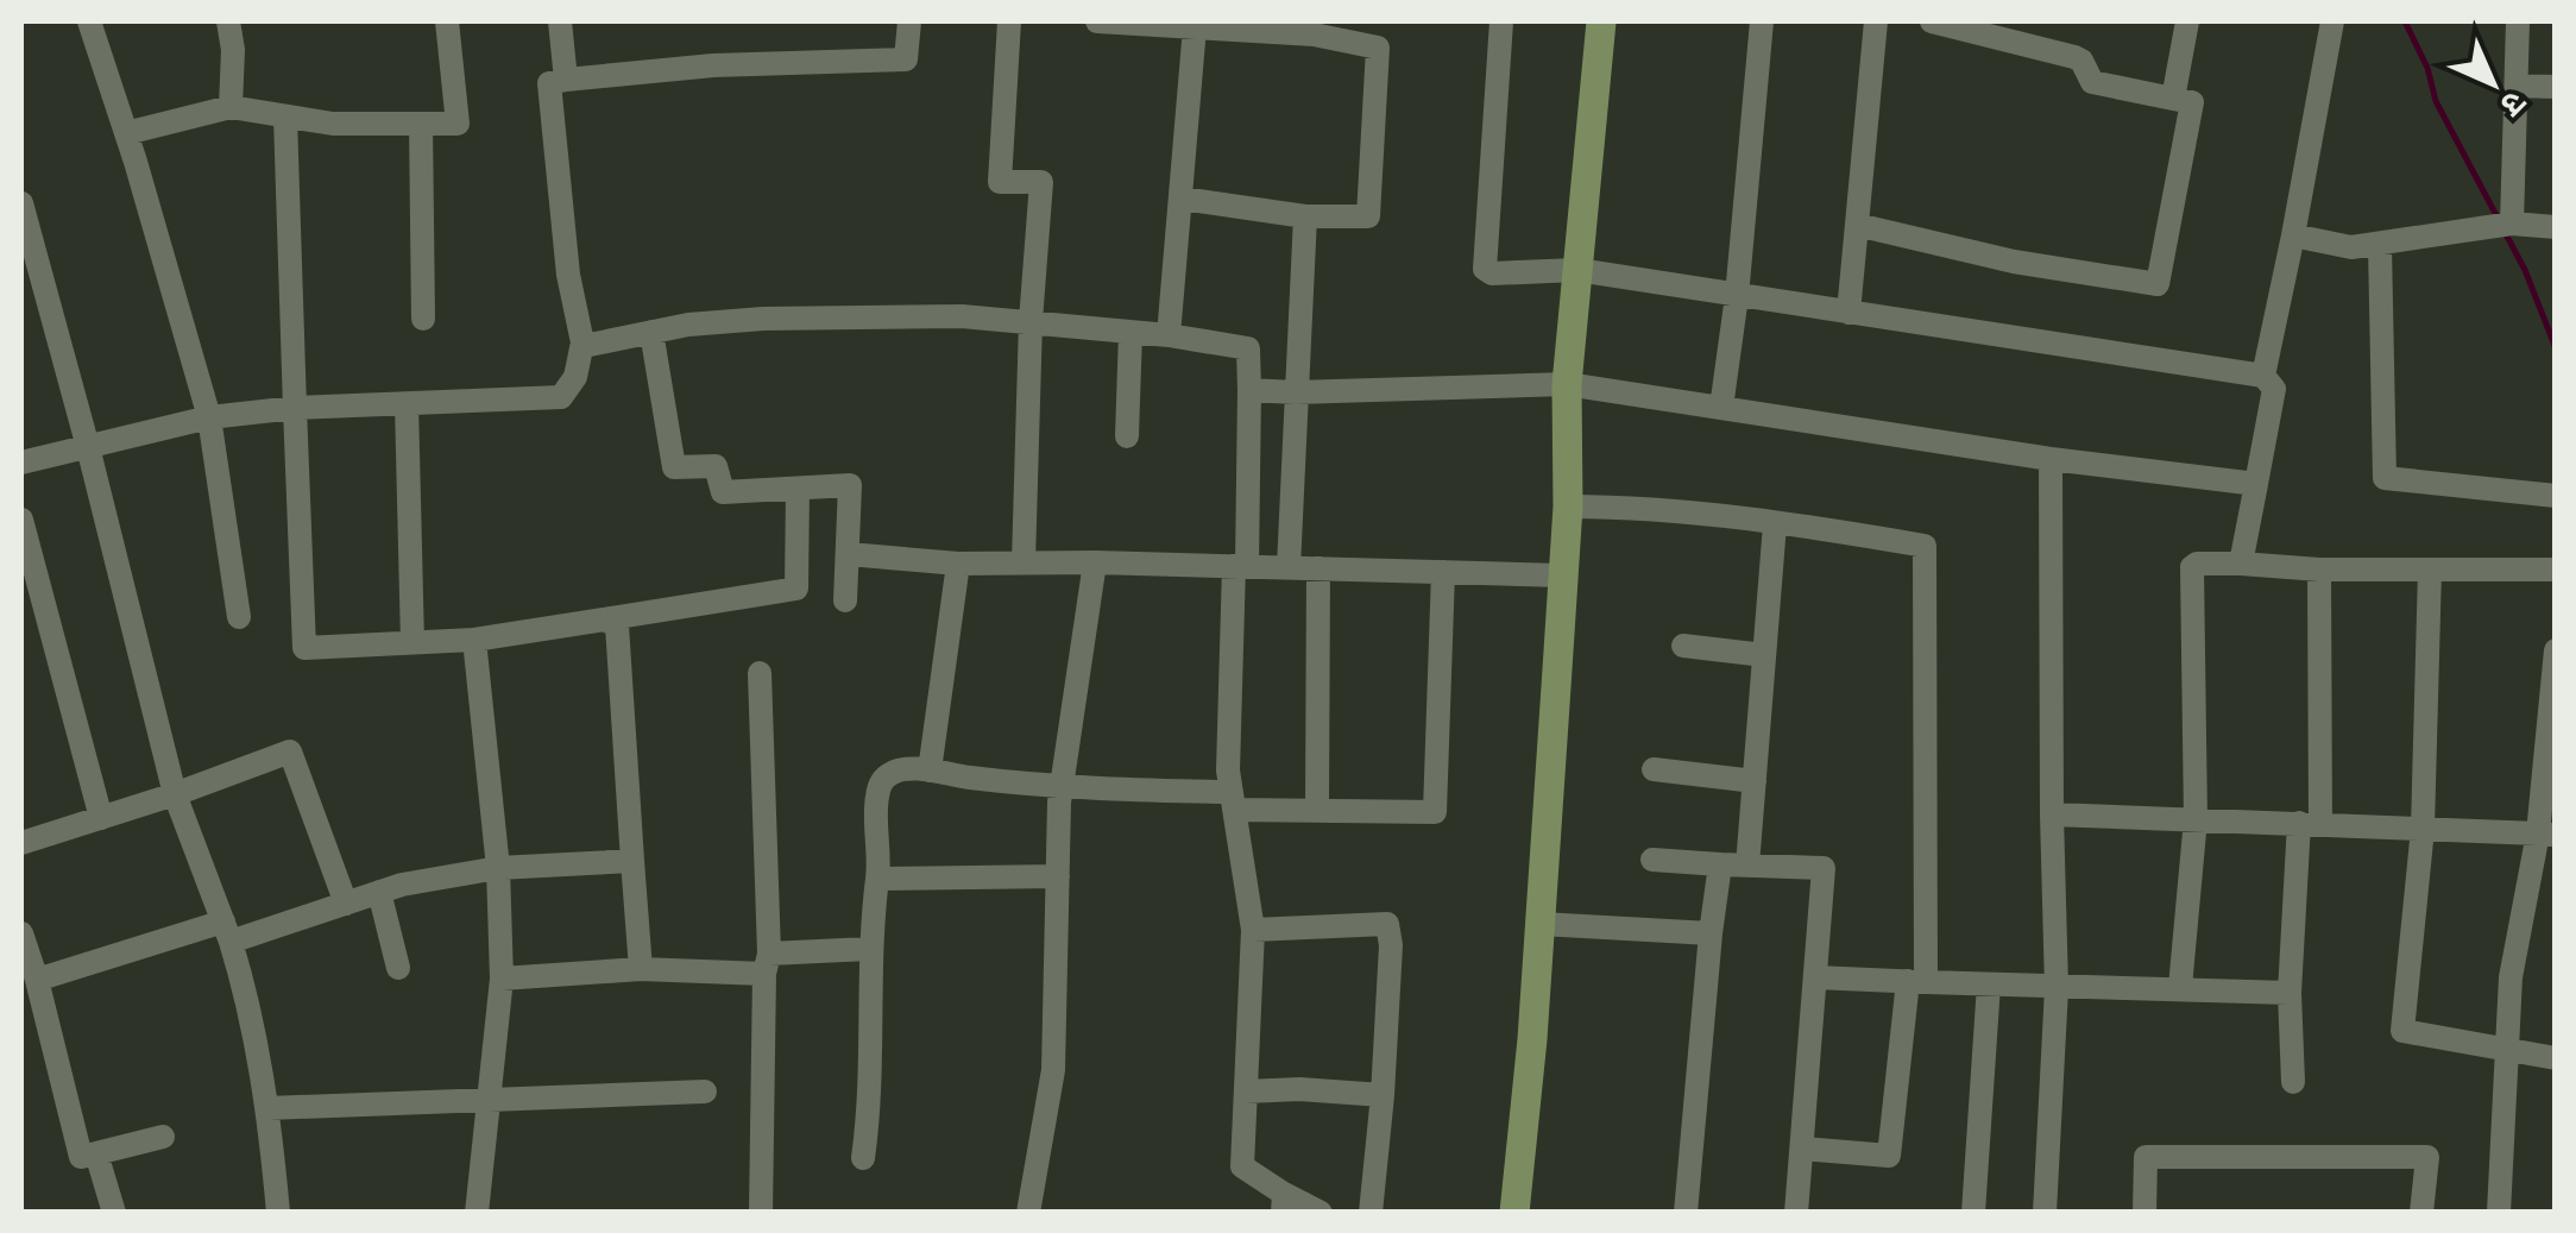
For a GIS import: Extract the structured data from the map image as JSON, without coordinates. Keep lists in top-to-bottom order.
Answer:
{
  "north": "bottom right"
}
